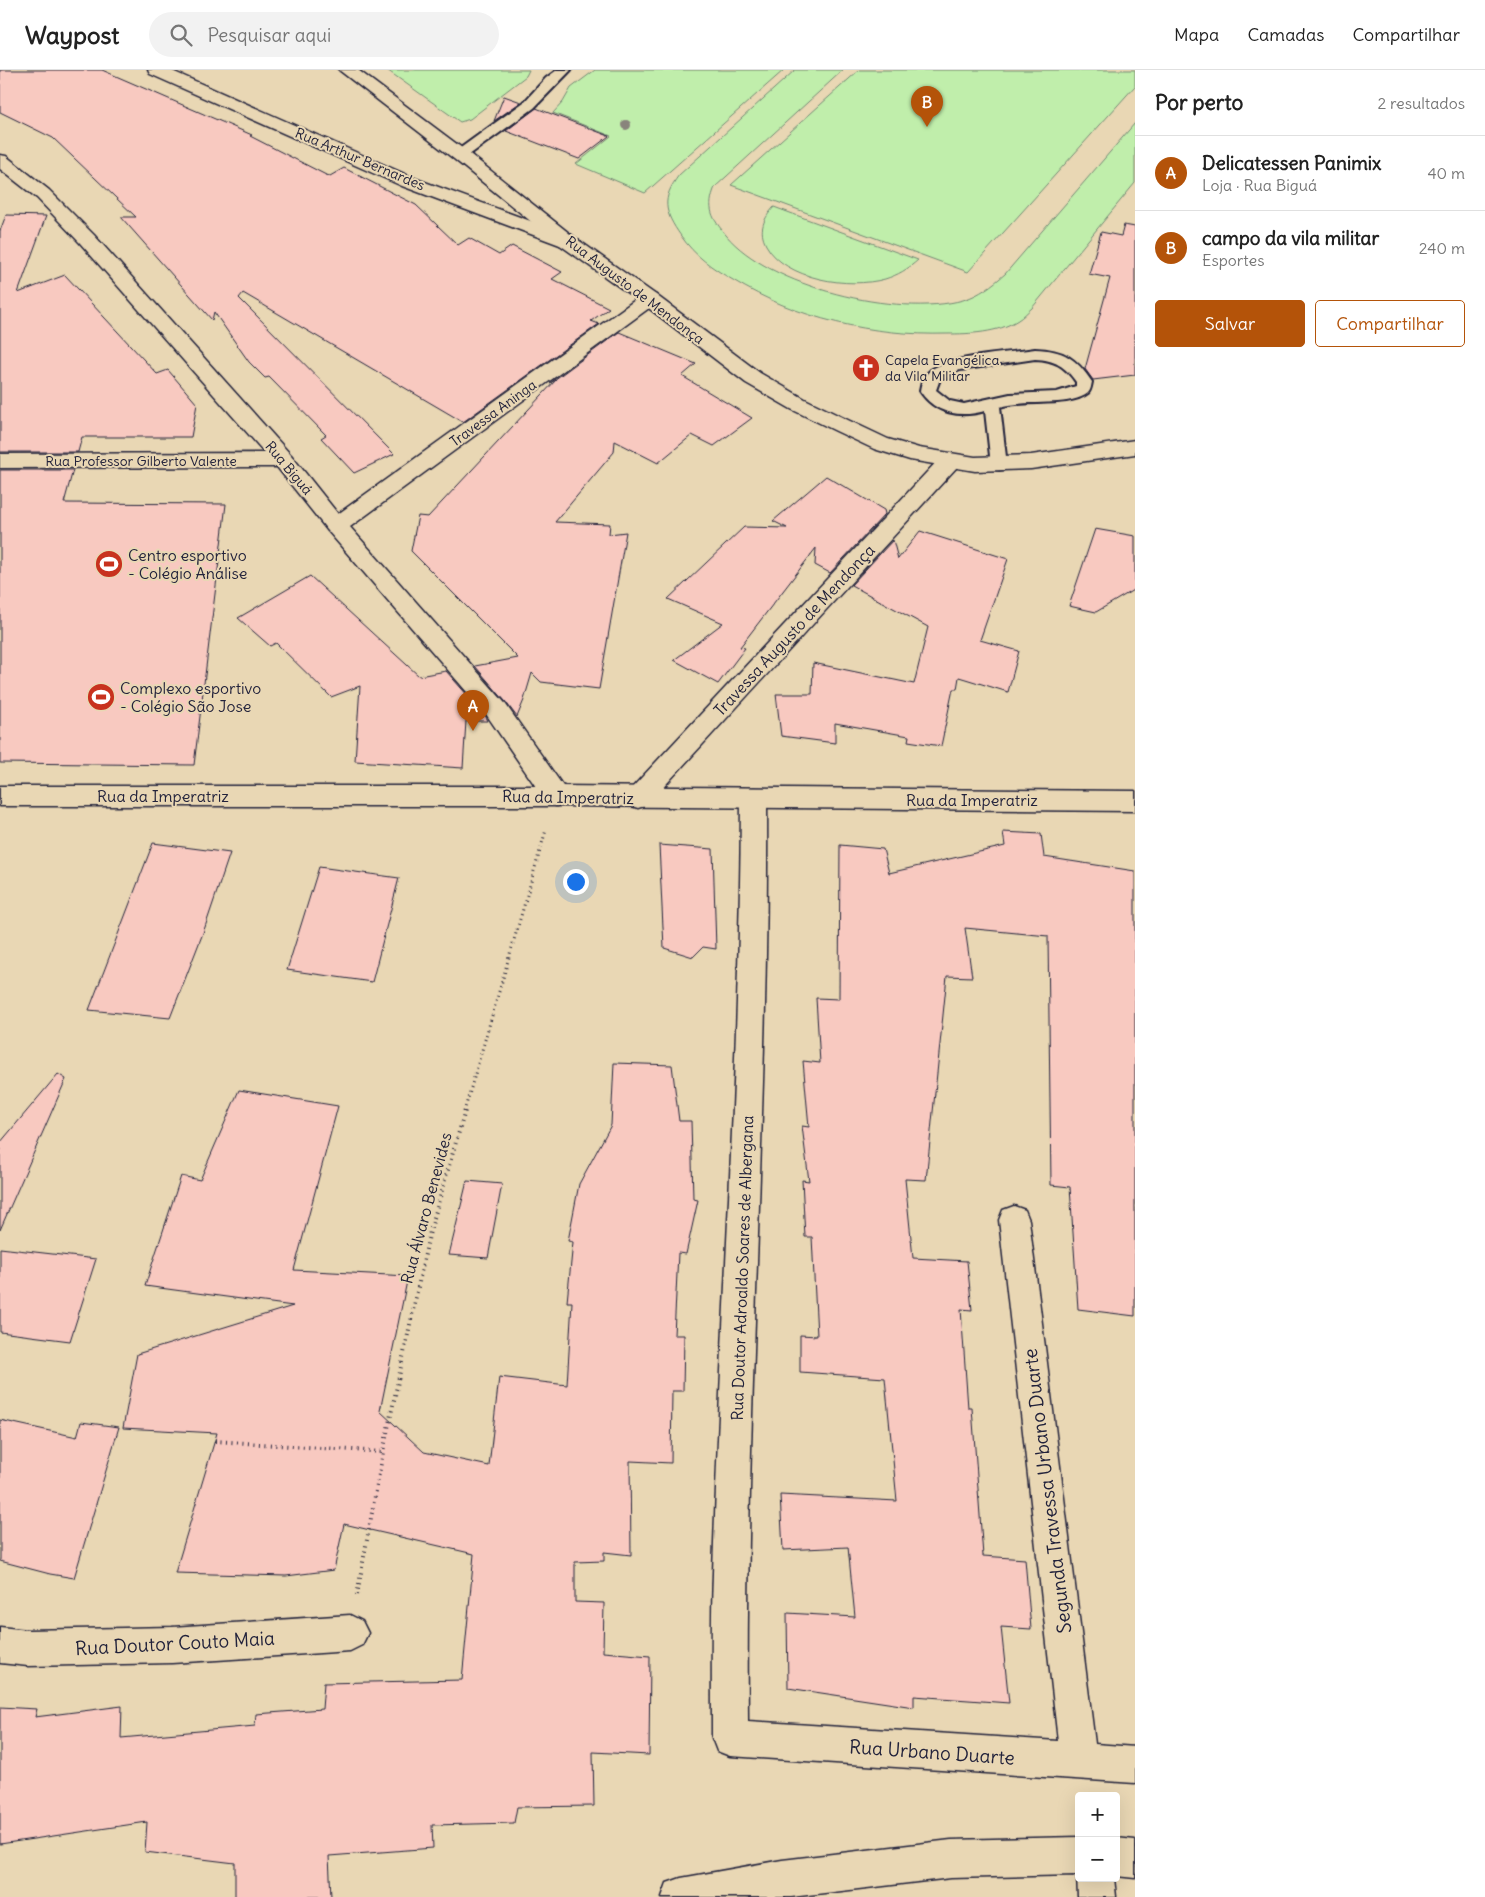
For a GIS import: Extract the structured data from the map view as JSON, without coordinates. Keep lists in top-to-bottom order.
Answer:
{
  "streets": {
    "street": [
      "Rua Arthur Bernardes",
      "Rua Augusto de Mendonça",
      "Travessa Aninga",
      "Rua Professor Gilberto Valente",
      "Rua Biguá",
      "Travessa Augusto de Mendonça",
      "Rua da Imperatriz",
      "Rua Doutor Adroaldo Soares de Albergana",
      "Segunda Travessa Urbano Duarte",
      "Rua Doutor Couto Maia",
      "Rua Urbano Duarte"
    ],
    "path": ["Rua Álvaro Benevides"]
  },
  "crossings": [
    ["Rua Arthur Bernardes", "Rua Augusto de Mendonça"],
    ["Rua Augusto de Mendonça", "Travessa Aninga"],
    ["Rua Augusto de Mendonça", "Travessa Augusto de Mendonça"],
    ["Travessa Aninga", "Rua Biguá"],
    ["Rua Professor Gilberto Valente", "Rua Biguá"],
    ["Rua Biguá", "Rua da Imperatriz"],
    ["Rua Biguá", "Rua Álvaro Benevides"],
    ["Travessa Augusto de Mendonça", "Rua da Imperatriz"],
    ["Rua da Imperatriz", "Rua Álvaro Benevides"],
    ["Rua da Imperatriz", "Rua Doutor Adroaldo Soares de Albergana"],
    ["Rua Álvaro Benevides", "Rua Doutor Couto Maia"],
    ["Rua Doutor Adroaldo Soares de Albergana", "Rua Urbano Duarte"],
    ["Segunda Travessa Urbano Duarte", "Rua Urbano Duarte"]
  ],
  "places": {
    "church": ["Capela Evangélica da Vila Militar"],
    "sports": ["Centro esportivo - Colégio Análise", "Complexo esportivo - Colégio São Jose"]
  },
  "page": {
    "header": "Waypost",
    "search": "Pesquisar aqui",
    "nav": ["Mapa", "Camadas", "Compartilhar"],
    "heading": ["Por perto", "2 resultados"],
    "pins": ["B", "A"],
    "list": [
      {
        "mark": "A",
        "name": "Delicatessen Panimix",
        "note": "Loja · Rua Biguá",
        "value": "40 m"
      },
      {
        "mark": "B",
        "name": "campo da vila militar",
        "note": "Esportes",
        "value": "240 m"
      }
    ],
    "buttons": ["Salvar", "Compartilhar"],
    "map_buttons": ["+", "−"]
  }
}
